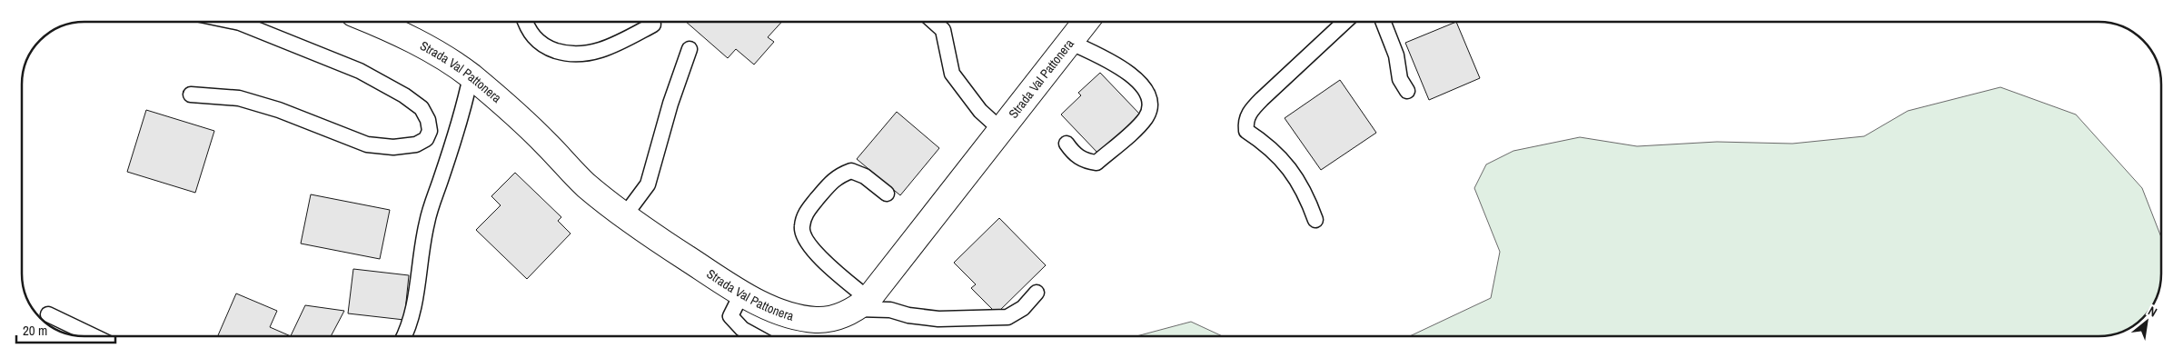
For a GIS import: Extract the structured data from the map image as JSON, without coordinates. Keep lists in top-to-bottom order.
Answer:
{
  "streets": {
    "street": ["Strada Val Pattonera"]
  },
  "scale_bar": "20 m",
  "north": "top right"
}
